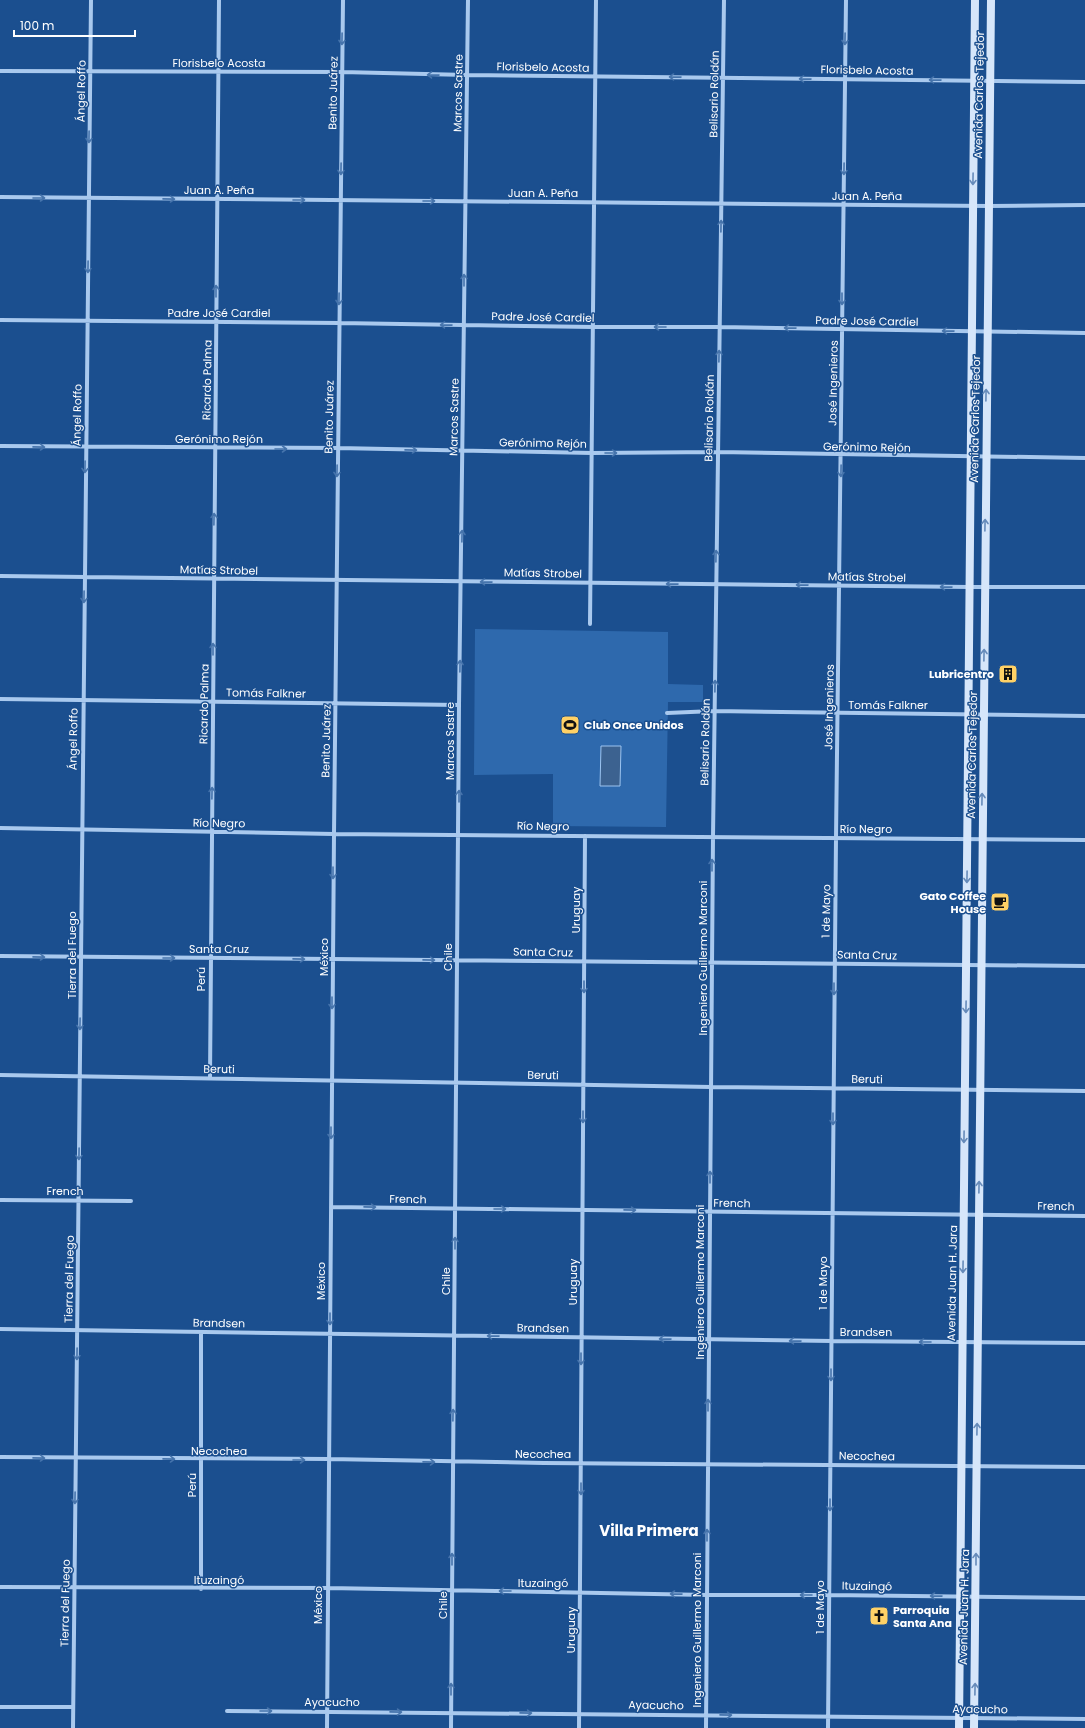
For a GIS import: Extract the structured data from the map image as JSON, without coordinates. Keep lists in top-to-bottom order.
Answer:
{
  "streets": {
    "main road": ["Avenida Carlos Tejedor", "Avenida Juan H. Jara"],
    "street": [
      "Florisbelo Acosta",
      "Ángel Roffo",
      "Benito Juárez",
      "Marcos Sastre",
      "Belisario Roldán",
      "Juan A. Peña",
      "Padre José Cardiel",
      "Ricardo Palma",
      "José Ingenieros",
      "Gerónimo Rejón",
      "Matías Strobel",
      "Tomás Falkner",
      "Río Negro",
      "Uruguay",
      "1 de Mayo",
      "Santa Cruz",
      "Tierra del Fuego",
      "México",
      "Chile",
      "Ingeniero Guillermo Marconi",
      "Perú",
      "Beruti",
      "French",
      "Brandsen",
      "Necochea",
      "Ituzaingó",
      "Ayacucho"
    ]
  },
  "crossings": [
    ["Florisbelo Acosta", "Ángel Roffo"],
    ["Florisbelo Acosta", "Benito Juárez"],
    ["Florisbelo Acosta", "Marcos Sastre"],
    ["Florisbelo Acosta", "Belisario Roldán"],
    ["Florisbelo Acosta", "Avenida Carlos Tejedor"],
    ["Florisbelo Acosta", "Ricardo Palma"],
    ["Florisbelo Acosta", "José Ingenieros"],
    ["Ángel Roffo", "Juan A. Peña"],
    ["Ángel Roffo", "Padre José Cardiel"],
    ["Ángel Roffo", "Gerónimo Rejón"],
    ["Ángel Roffo", "Matías Strobel"],
    ["Ángel Roffo", "Tomás Falkner"],
    ["Ángel Roffo", "Río Negro"],
    ["Ángel Roffo", "Tierra del Fuego"],
    ["Benito Juárez", "Juan A. Peña"],
    ["Benito Juárez", "Padre José Cardiel"],
    ["Benito Juárez", "Gerónimo Rejón"],
    ["Benito Juárez", "Matías Strobel"],
    ["Benito Juárez", "Tomás Falkner"],
    ["Benito Juárez", "Río Negro"],
    ["Benito Juárez", "México"],
    ["Marcos Sastre", "Juan A. Peña"],
    ["Marcos Sastre", "Padre José Cardiel"],
    ["Marcos Sastre", "Gerónimo Rejón"],
    ["Marcos Sastre", "Matías Strobel"],
    ["Marcos Sastre", "Tomás Falkner"],
    ["Marcos Sastre", "Río Negro"],
    ["Marcos Sastre", "Chile"],
    ["Belisario Roldán", "Juan A. Peña"],
    ["Belisario Roldán", "Padre José Cardiel"],
    ["Belisario Roldán", "Gerónimo Rejón"],
    ["Belisario Roldán", "Matías Strobel"],
    ["Belisario Roldán", "Tomás Falkner"],
    ["Belisario Roldán", "Río Negro"],
    ["Belisario Roldán", "Ingeniero Guillermo Marconi"],
    ["Avenida Carlos Tejedor", "Juan A. Peña"],
    ["Avenida Carlos Tejedor", "Padre José Cardiel"],
    ["Avenida Carlos Tejedor", "Gerónimo Rejón"],
    ["Avenida Carlos Tejedor", "Matías Strobel"],
    ["Avenida Carlos Tejedor", "Tomás Falkner"],
    ["Avenida Carlos Tejedor", "Río Negro"],
    ["Avenida Carlos Tejedor", "Avenida Juan H. Jara"],
    ["Juan A. Peña", "Ricardo Palma"],
    ["Juan A. Peña", "José Ingenieros"],
    ["Padre José Cardiel", "Ricardo Palma"],
    ["Padre José Cardiel", "José Ingenieros"],
    ["Ricardo Palma", "Gerónimo Rejón"],
    ["Ricardo Palma", "Matías Strobel"],
    ["Ricardo Palma", "Tomás Falkner"],
    ["Ricardo Palma", "Río Negro"],
    ["Ricardo Palma", "Perú"],
    ["José Ingenieros", "Gerónimo Rejón"],
    ["José Ingenieros", "Matías Strobel"],
    ["José Ingenieros", "Tomás Falkner"],
    ["José Ingenieros", "Río Negro"],
    ["José Ingenieros", "1 de Mayo"],
    ["Río Negro", "Uruguay"],
    ["Río Negro", "1 de Mayo"],
    ["Río Negro", "Tierra del Fuego"],
    ["Río Negro", "México"],
    ["Río Negro", "Chile"],
    ["Río Negro", "Ingeniero Guillermo Marconi"],
    ["Río Negro", "Perú"],
    ["Río Negro", "Avenida Juan H. Jara"],
    ["Uruguay", "Santa Cruz"],
    ["Uruguay", "Beruti"],
    ["Uruguay", "French"],
    ["Uruguay", "Brandsen"],
    ["Uruguay", "Necochea"],
    ["Uruguay", "Ituzaingó"],
    ["Uruguay", "Ayacucho"],
    ["1 de Mayo", "Santa Cruz"],
    ["1 de Mayo", "Beruti"],
    ["1 de Mayo", "French"],
    ["1 de Mayo", "Brandsen"],
    ["1 de Mayo", "Necochea"],
    ["1 de Mayo", "Ituzaingó"],
    ["1 de Mayo", "Ayacucho"],
    ["Santa Cruz", "Tierra del Fuego"],
    ["Santa Cruz", "México"],
    ["Santa Cruz", "Chile"],
    ["Santa Cruz", "Ingeniero Guillermo Marconi"],
    ["Santa Cruz", "Perú"],
    ["Santa Cruz", "Avenida Juan H. Jara"],
    ["Tierra del Fuego", "Beruti"],
    ["Tierra del Fuego", "French"],
    ["Tierra del Fuego", "Brandsen"],
    ["Tierra del Fuego", "Necochea"],
    ["Tierra del Fuego", "Ituzaingó"],
    ["México", "Beruti"],
    ["México", "French"],
    ["México", "Brandsen"],
    ["México", "Necochea"],
    ["México", "Ituzaingó"],
    ["México", "Ayacucho"],
    ["Chile", "Beruti"],
    ["Chile", "French"],
    ["Chile", "Brandsen"],
    ["Chile", "Necochea"],
    ["Chile", "Ituzaingó"],
    ["Chile", "Ayacucho"],
    ["Ingeniero Guillermo Marconi", "Beruti"],
    ["Ingeniero Guillermo Marconi", "French"],
    ["Ingeniero Guillermo Marconi", "Brandsen"],
    ["Ingeniero Guillermo Marconi", "Necochea"],
    ["Ingeniero Guillermo Marconi", "Ituzaingó"],
    ["Ingeniero Guillermo Marconi", "Ayacucho"],
    ["Perú", "Beruti"],
    ["Perú", "Brandsen"],
    ["Perú", "Necochea"],
    ["Perú", "Ituzaingó"],
    ["Beruti", "Avenida Juan H. Jara"],
    ["French", "Avenida Juan H. Jara"],
    ["Avenida Juan H. Jara", "Brandsen"],
    ["Avenida Juan H. Jara", "Necochea"],
    ["Avenida Juan H. Jara", "Ituzaingó"],
    ["Avenida Juan H. Jara", "Ayacucho"]
  ],
  "one_way": [
    "Florisbelo Acosta",
    "Ángel Roffo",
    "Benito Juárez",
    "Marcos Sastre",
    "Belisario Roldán",
    "Juan A. Peña",
    "Padre José Cardiel",
    "Ricardo Palma",
    "José Ingenieros",
    "Gerónimo Rejón",
    "Matías Strobel",
    "Uruguay",
    "1 de Mayo",
    "Santa Cruz",
    "Tierra del Fuego",
    "México",
    "Chile",
    "Ingeniero Guillermo Marconi",
    "French",
    "Brandsen",
    "Necochea",
    "Ituzaingó",
    "Ayacucho"
  ],
  "districts": ["Villa Primera"],
  "places": {
    "building": ["Lubricentro"],
    "sports": ["Club Once Unidos"],
    "cafe": ["Gato Coffee House"],
    "church": ["Parroquia Santa Ana"]
  },
  "scale_bar": "100 m"
}
